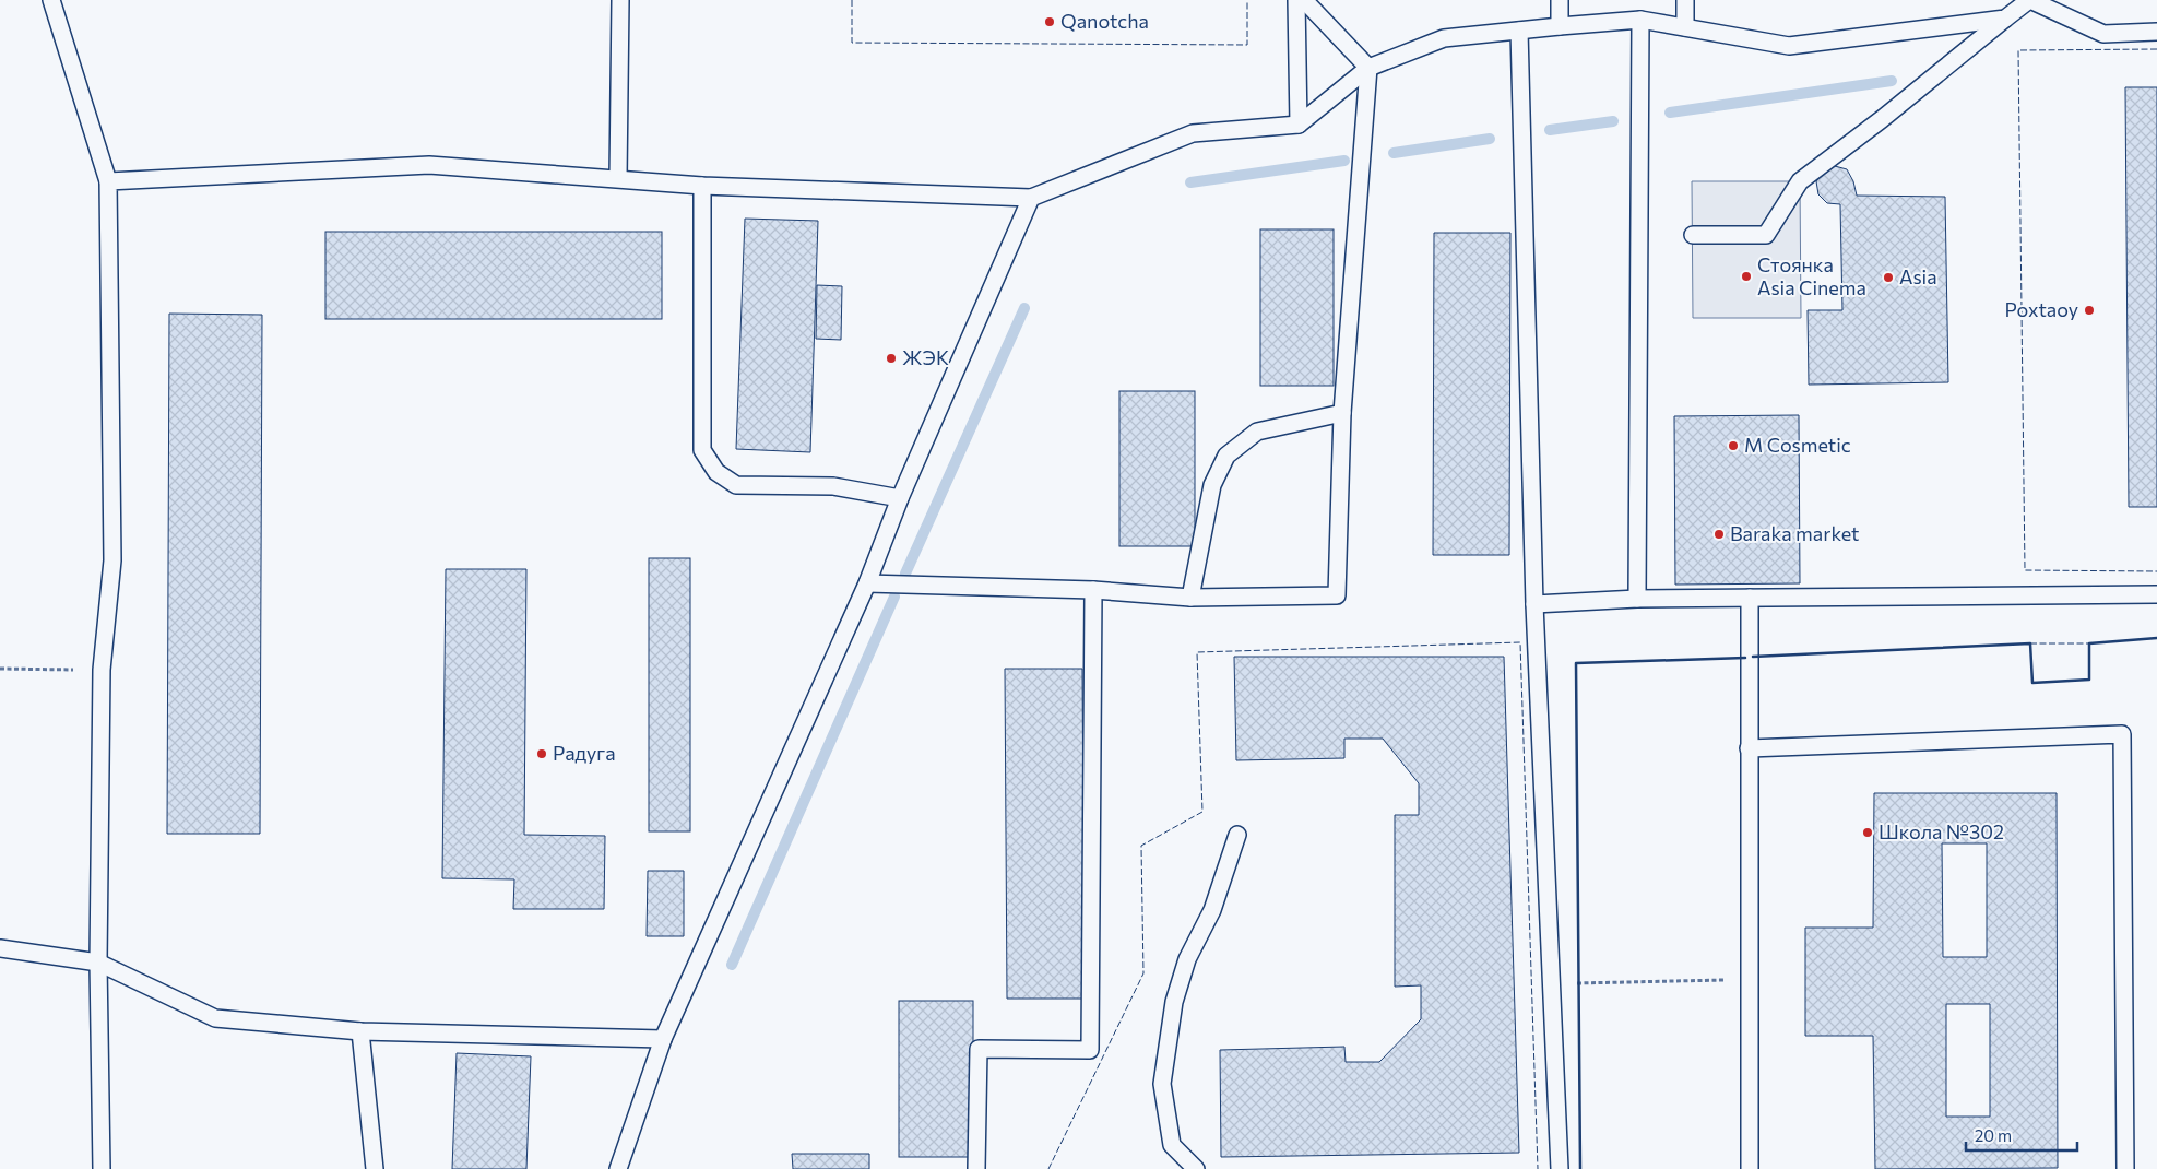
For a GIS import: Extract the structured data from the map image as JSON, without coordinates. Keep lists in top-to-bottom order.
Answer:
{
  "places": [
    "Qanotcha",
    "Стоянка Asia Cinema",
    "Asia",
    "Poxtaoy",
    "ЖЭК",
    "M Cosmetic",
    "Baraka market",
    "Радуга",
    "Школа №302"
  ],
  "scale_bar": "20 m"
}
